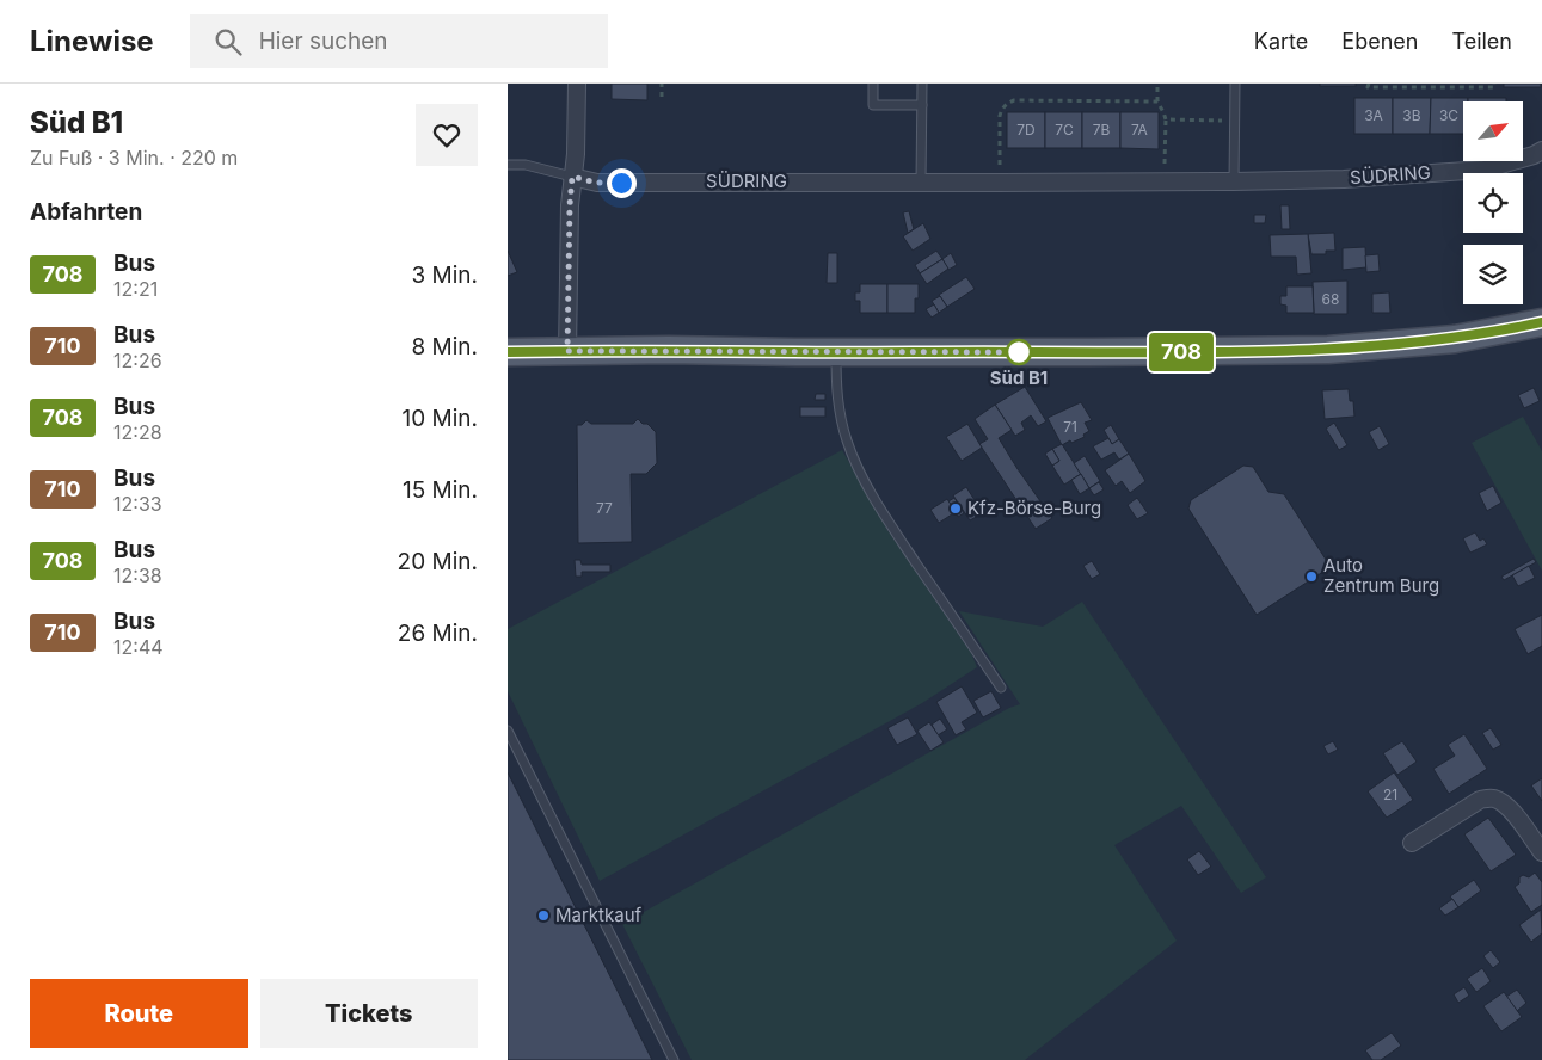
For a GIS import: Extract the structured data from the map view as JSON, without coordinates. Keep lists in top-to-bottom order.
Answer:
{
  "streets": {
    "street": ["SÜDRING"]
  },
  "places": [
    "Süd B1",
    "Kfz-Börse-Burg",
    "Auto Zentrum Burg",
    "Marktkauf"
  ],
  "lines": ["bus line 708"],
  "house_numbers": [
    "3A",
    "3B",
    "3C",
    "7D",
    "7C",
    "7B",
    "7A",
    "68",
    "71",
    "77",
    "21"
  ],
  "north": "top right",
  "page": {
    "header": "Linewise",
    "search": "Hier suchen",
    "nav": ["Karte", "Ebenen", "Teilen"],
    "heading": [
      ["Süd B1", "Zu Fuß · 3 Min. · 220 m"],
      "Abfahrten"
    ],
    "on_map": "708",
    "list": [
      {
        "mark": "708",
        "name": "Bus",
        "note": "12:21",
        "value": "3 Min."
      },
      {
        "mark": "710",
        "name": "Bus",
        "note": "12:26",
        "value": "8 Min."
      },
      {
        "mark": "708",
        "name": "Bus",
        "note": "12:28",
        "value": "10 Min."
      },
      {
        "mark": "710",
        "name": "Bus",
        "note": "12:33",
        "value": "15 Min."
      },
      {
        "mark": "708",
        "name": "Bus",
        "note": "12:38",
        "value": "20 Min."
      },
      {
        "mark": "710",
        "name": "Bus",
        "note": "12:44",
        "value": "26 Min."
      }
    ],
    "buttons": ["Route", "Tickets"]
  }
}
